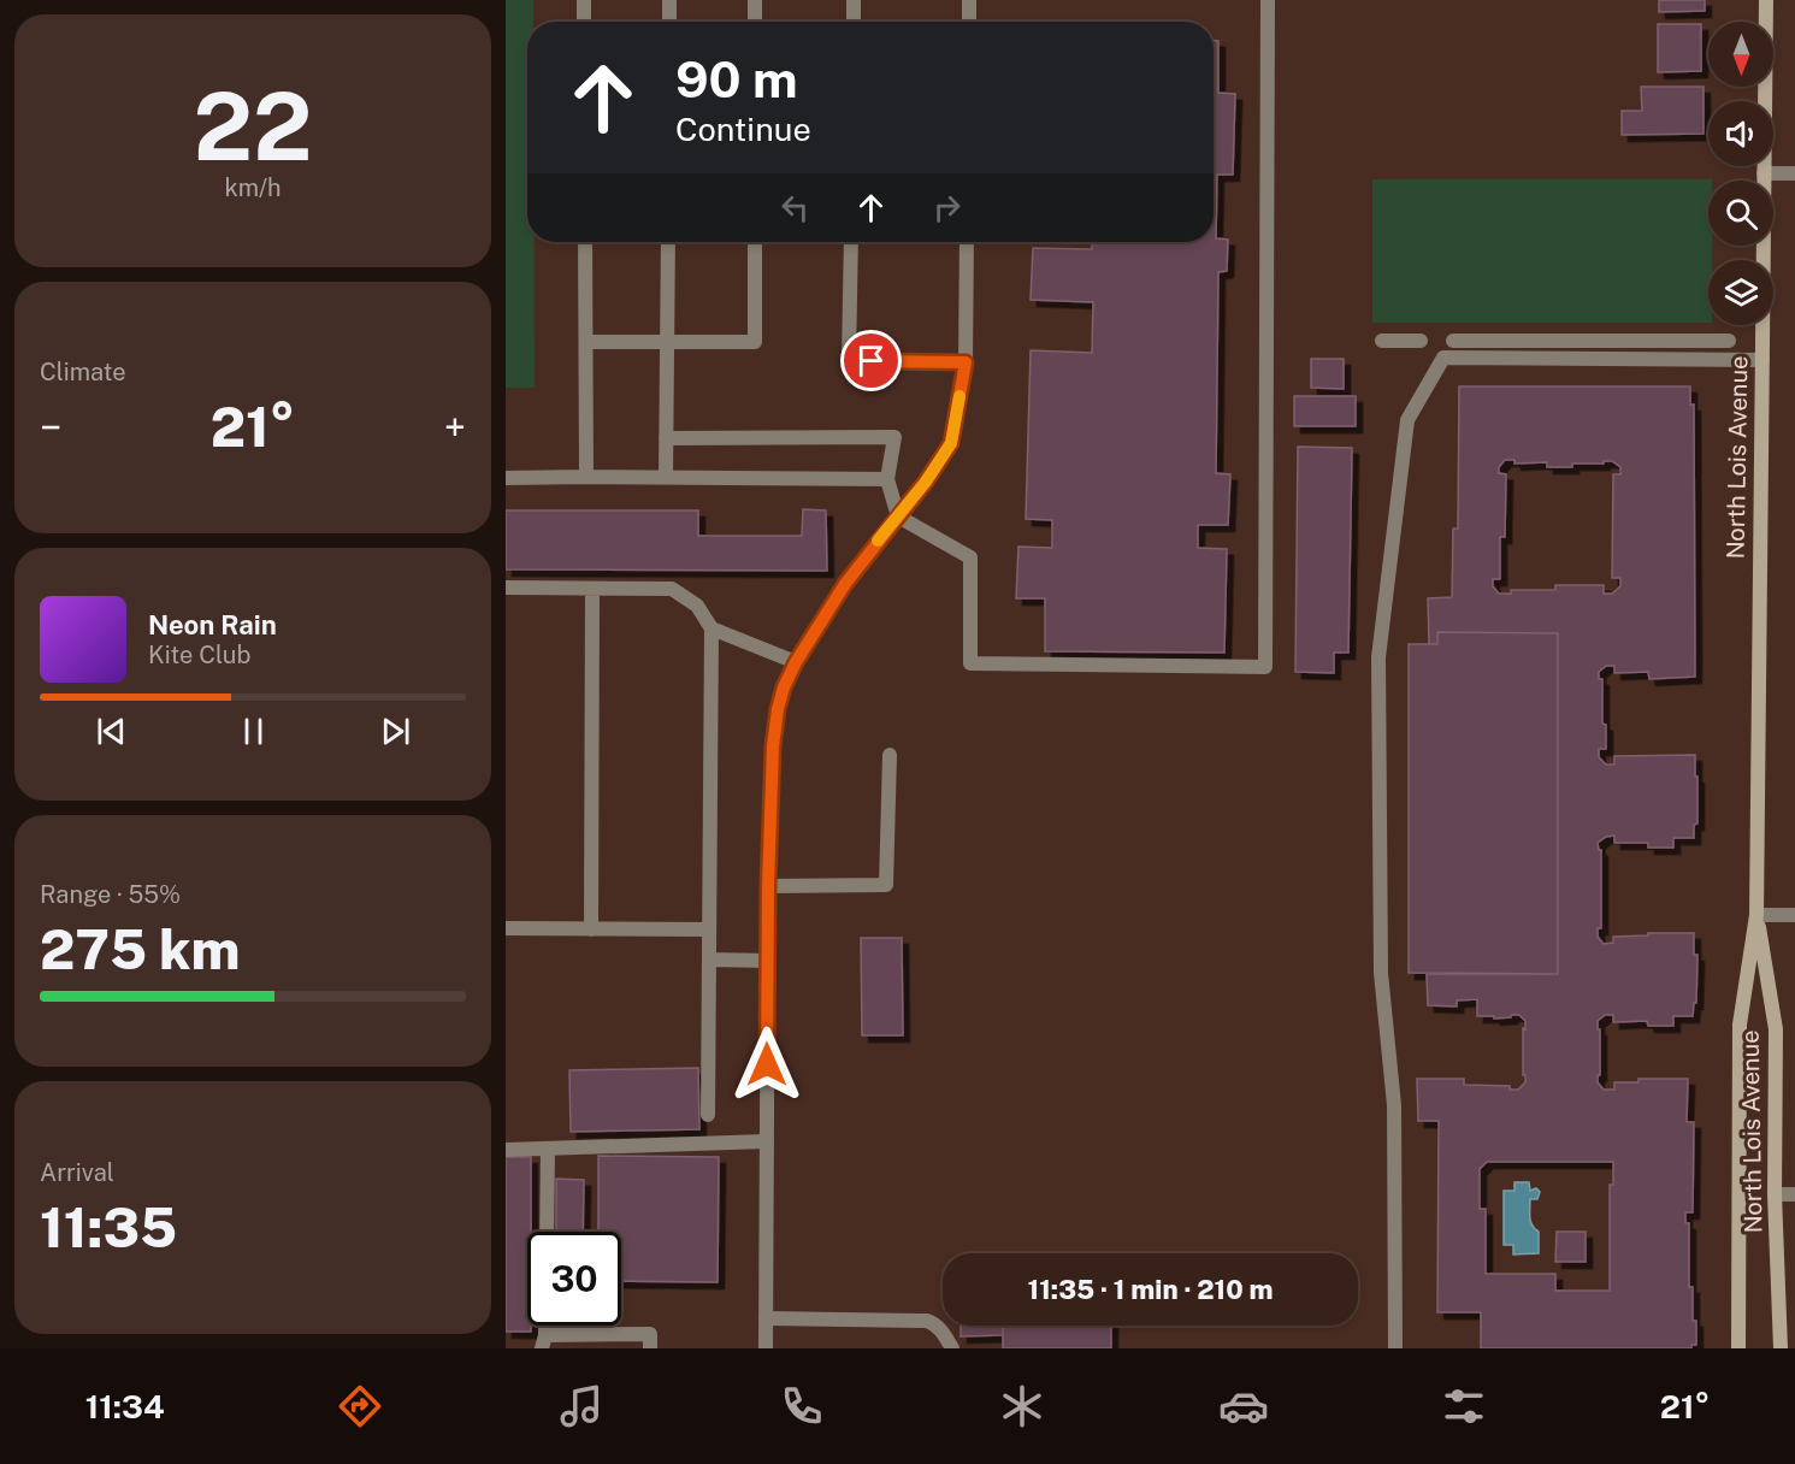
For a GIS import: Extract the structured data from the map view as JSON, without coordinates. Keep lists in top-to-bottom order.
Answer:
{
  "streets": {
    "street": ["North Lois Avenue"]
  },
  "north": "bottom",
  "page": {
    "tile": [
      ["22", "km/h"],
      "Climate",
      ["Range · 55%", "275 km"],
      ["Arrival", "11:35"]
    ],
    "turn": ["90 m", "Continue"],
    "heat": ["−", "21°", "+"],
    "song": ["Neon Rain", "Kite Club"],
    "limit": "30",
    "trip": "11:35 · 1 min · 210 m",
    "tabs": ["11:34", "21°"]
  }
}
